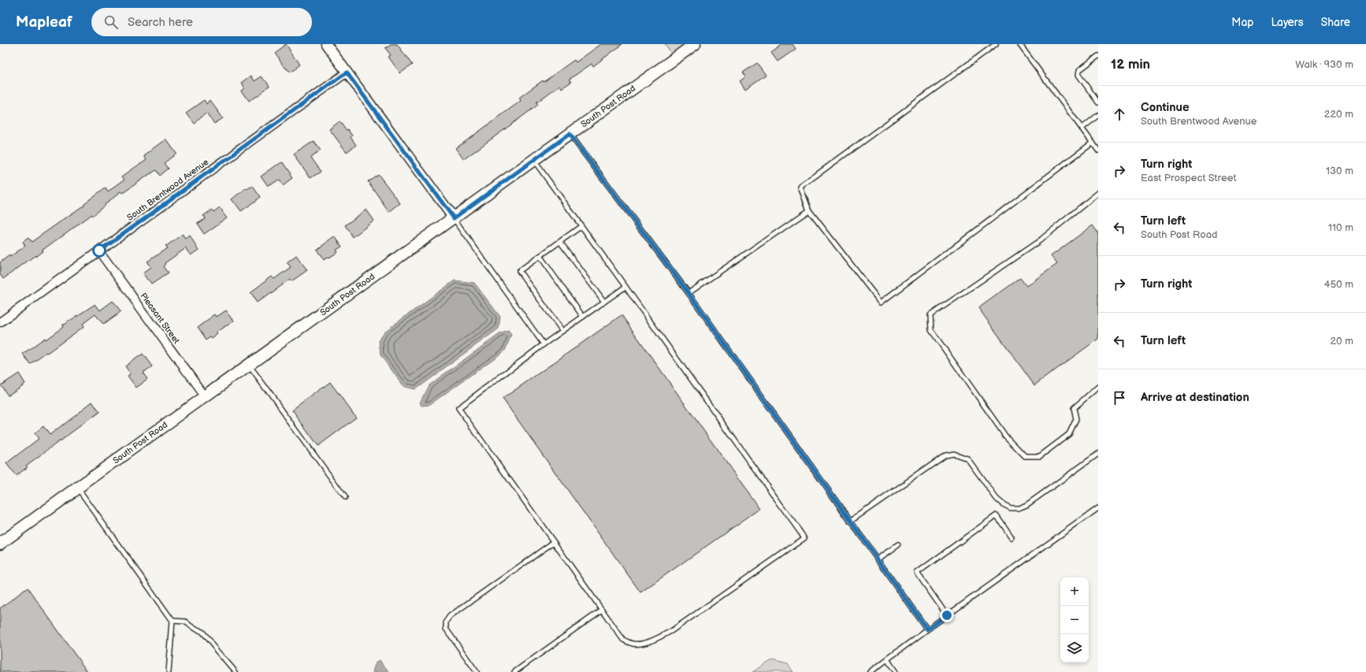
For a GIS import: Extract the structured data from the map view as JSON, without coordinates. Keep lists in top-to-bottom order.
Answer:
{
  "streets": {
    "main road": ["South Post Road"],
    "street": ["South Brentwood Avenue", "Pleasant Street"]
  },
  "crossings": [
    ["South Post Road", "Pleasant Street"],
    ["South Brentwood Avenue", "Pleasant Street"]
  ],
  "page": {
    "header": "Mapleaf",
    "search": "Search here",
    "nav": ["Map", "Layers", "Share"],
    "heading": ["12 min", "Walk · 930 m"],
    "list": [
      ["Continue", "South Brentwood Avenue", "220 m"],
      ["Turn right", "East Prospect Street", "130 m"],
      ["Turn left", "South Post Road", "110 m"],
      ["Turn right", "450 m"],
      ["Turn left", "20 m"],
      "Arrive at destination"
    ],
    "map_buttons": ["+", "−"]
  }
}
